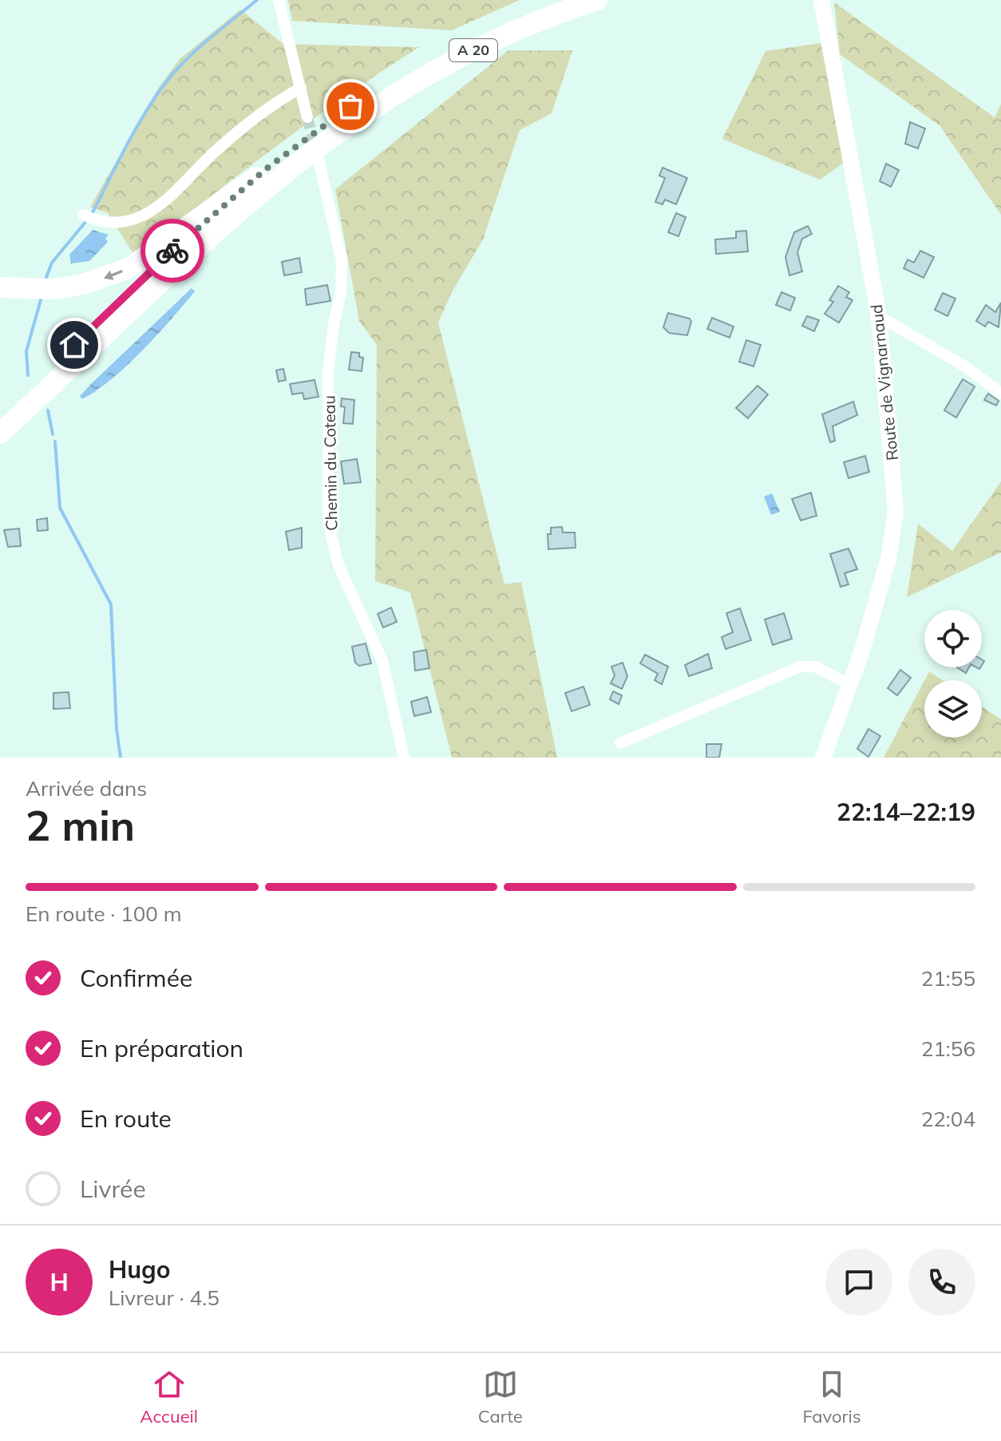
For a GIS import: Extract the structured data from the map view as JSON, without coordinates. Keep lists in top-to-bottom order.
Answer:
{
  "streets": {
    "highway": ["A 20"],
    "street": ["Route de Vignarnaud", "Chemin du Coteau"]
  },
  "page": {
    "heading": ["2 min", "Arrivée dans", "22:14–22:19"],
    "panel": ["Hugo", "Livreur · 4.5"],
    "bar": "En route · 100 m",
    "list": [
      ["Confirmée", "21:55"],
      ["En préparation", "21:56"],
      ["En route", "22:04"],
      "Livrée"
    ],
    "round": "H",
    "tabs": ["Accueil", "Carte", "Favoris"]
  }
}
